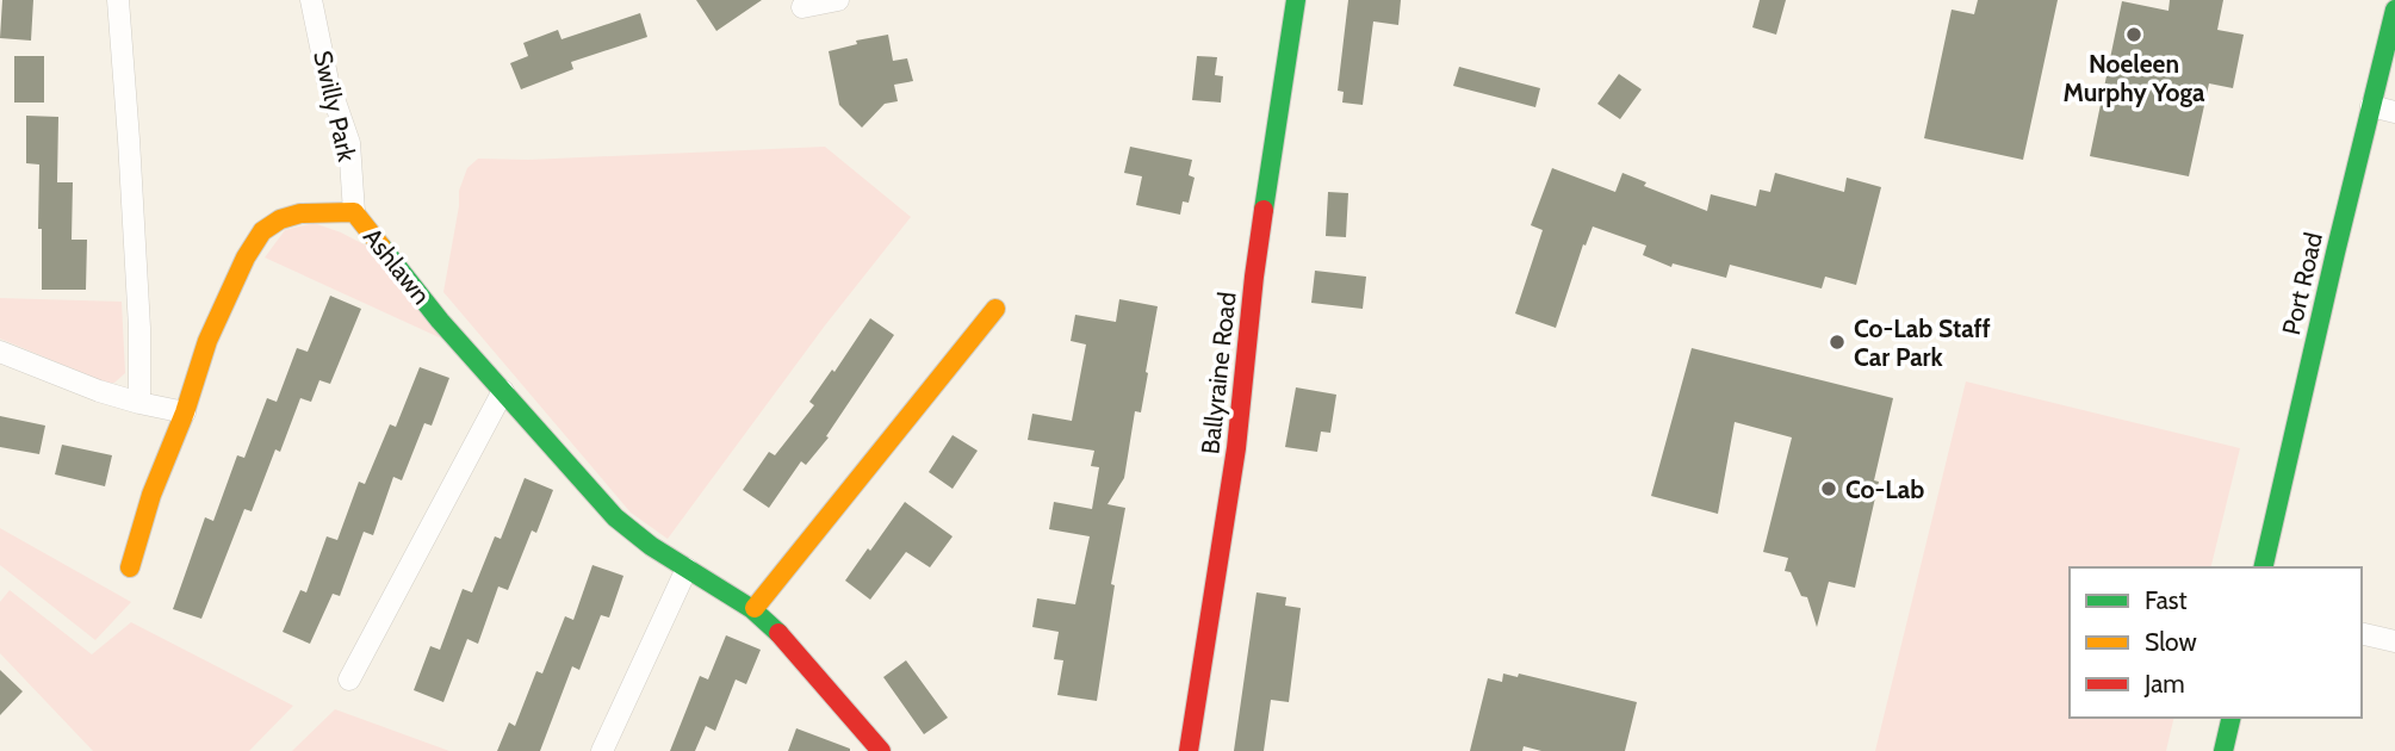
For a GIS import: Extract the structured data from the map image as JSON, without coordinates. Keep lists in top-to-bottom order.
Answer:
{
  "streets": {
    "street": [
      "Swilly Park",
      "Ashlawn",
      "Port Road",
      "Ballyraine Road"
    ]
  },
  "crossings": [
    ["Swilly Park", "Ashlawn"]
  ],
  "places": ["Noeleen Murphy Yoga", "Co-Lab Staff Car Park", "Co-Lab"],
  "legend": ["Fast", "Slow", "Jam"]
}
